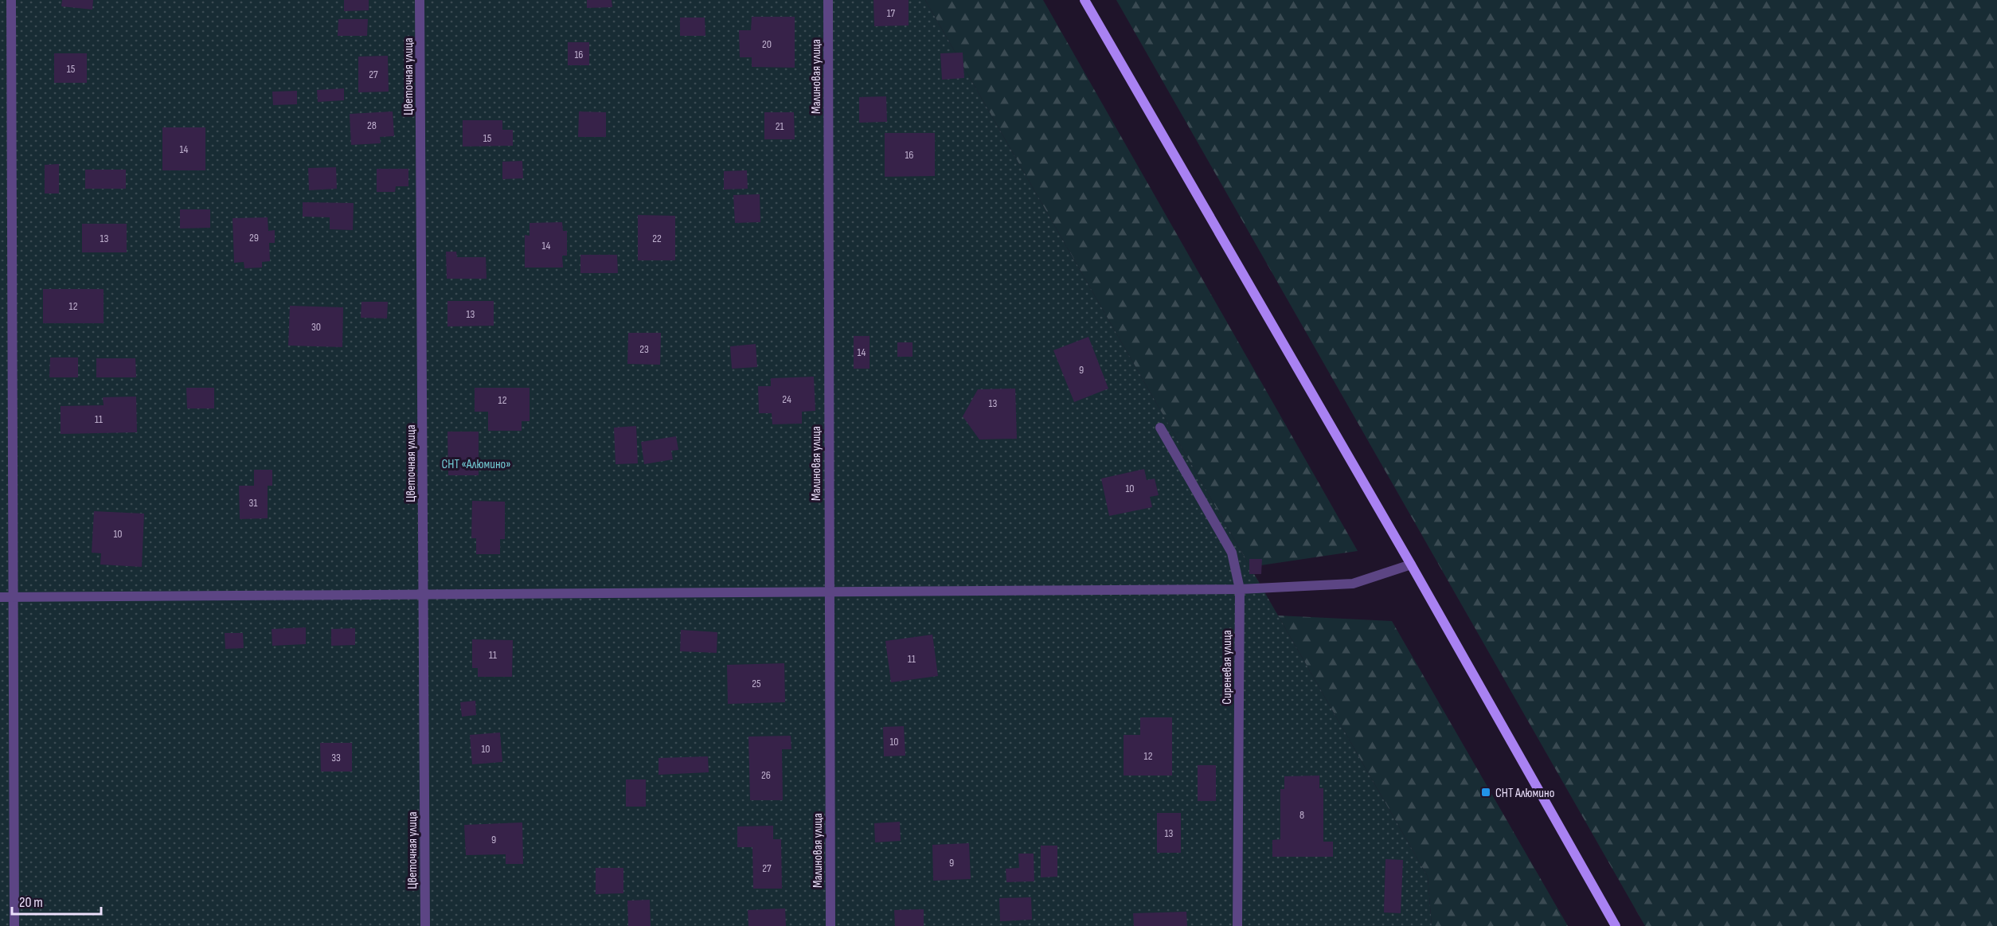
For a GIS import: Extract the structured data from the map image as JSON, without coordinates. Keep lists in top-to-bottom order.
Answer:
{
  "streets": {
    "street": ["Цветочная улица", "Малиновая улица", "Сиреневая улица"]
  },
  "parks": ["СНТ «Алюмино»"],
  "places": {
    "transit": ["СНТ Алюмино"]
  },
  "house_numbers": [
    "17",
    "20",
    "16",
    "15",
    "27",
    "28",
    "21",
    "15",
    "14",
    "16",
    "29",
    "13",
    "22",
    "14",
    "12",
    "13",
    "30",
    "23",
    "14",
    "9",
    "24",
    "12",
    "13",
    "11",
    "10",
    "31",
    "10",
    "11",
    "11",
    "25",
    "10",
    "10",
    "12",
    "33",
    "26",
    "8",
    "13",
    "9",
    "9",
    "27"
  ],
  "scale_bar": "20 m"
}
